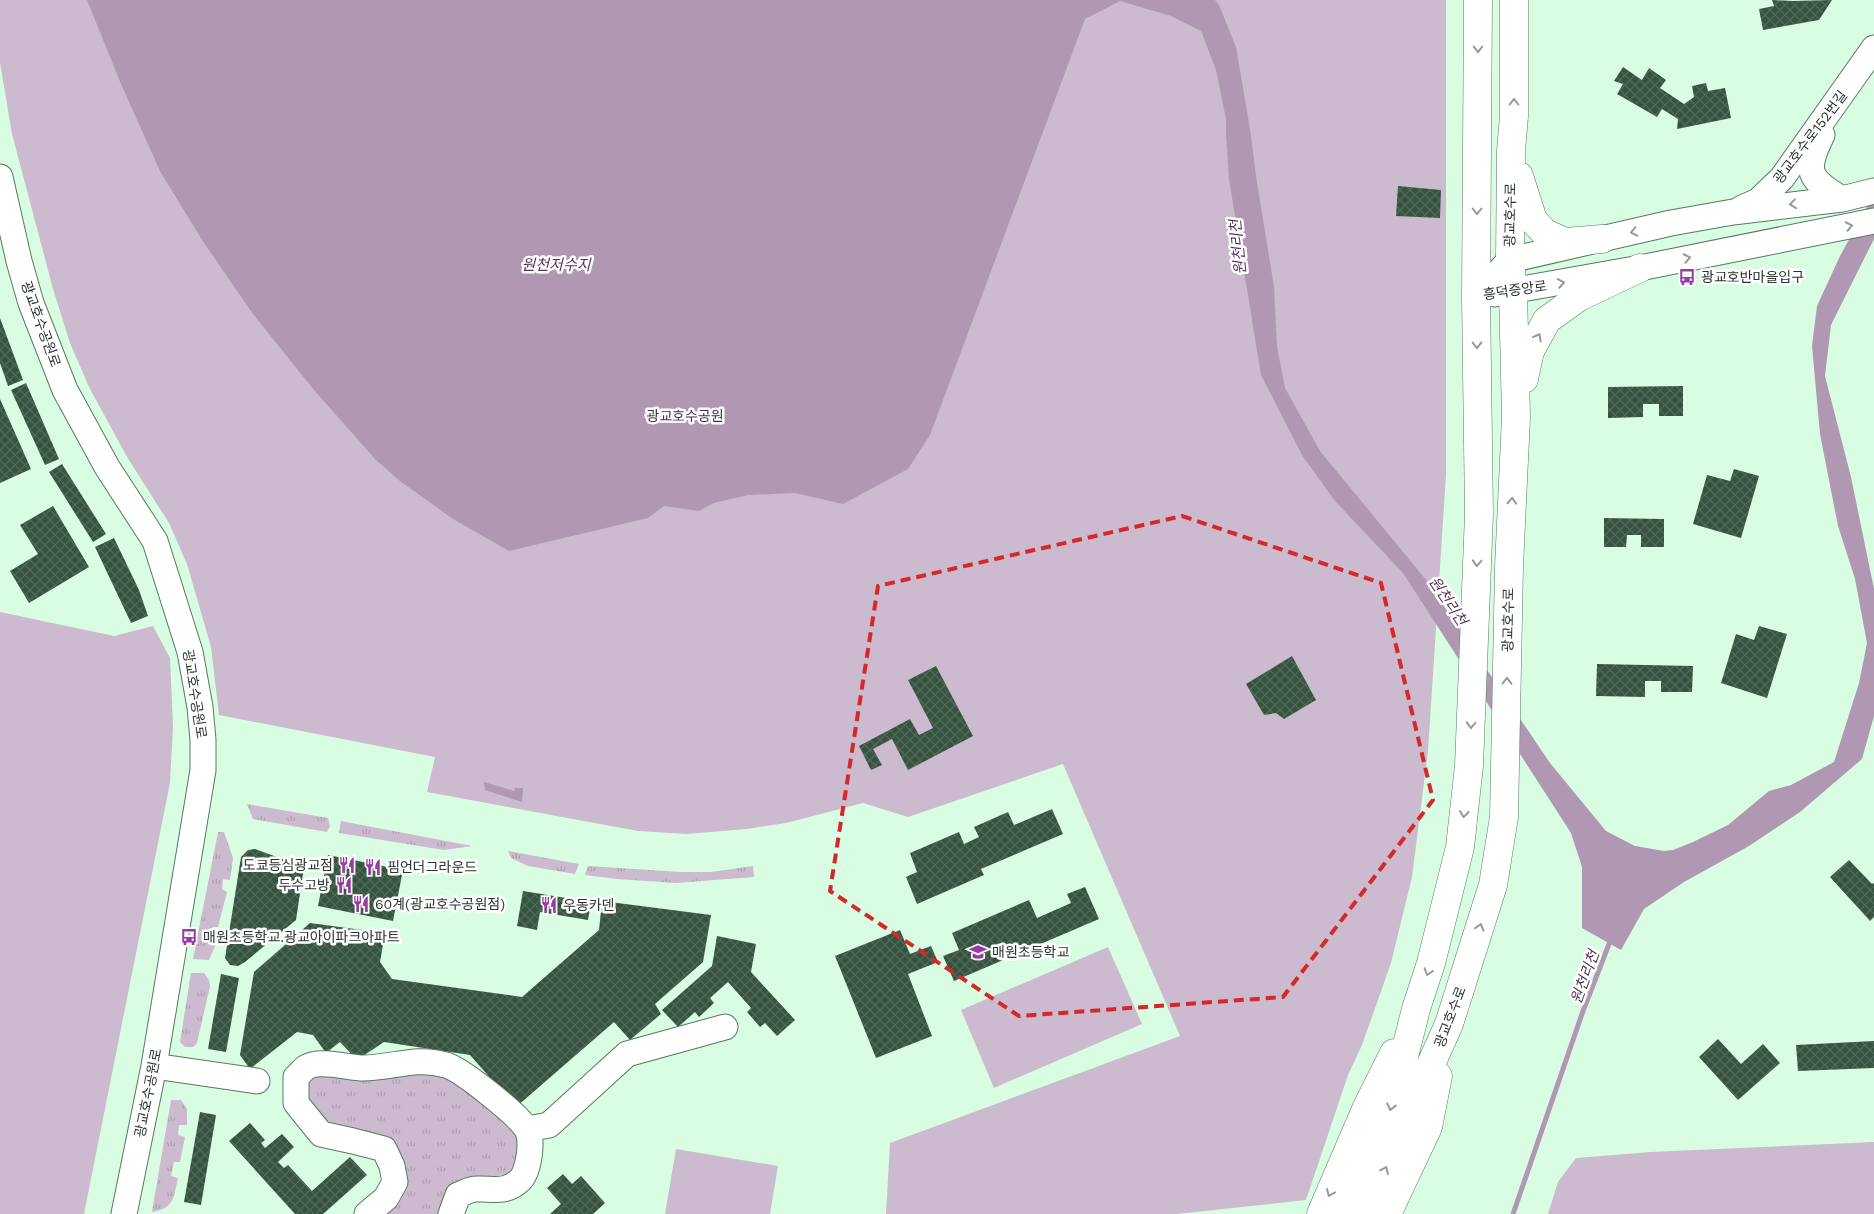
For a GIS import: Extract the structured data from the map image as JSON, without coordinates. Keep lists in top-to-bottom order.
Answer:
{
  "streets": {
    "main road": ["광교호수로"],
    "street": ["광교호수로152번길", "흥덕중앙로", "광교호수공원로"]
  },
  "crossings": [
    ["광교호수로", "흥덕중앙로"]
  ],
  "water": ["원천리천", "원천저수지"],
  "parks": ["광교호수공원"],
  "places": {
    "bus stop": ["광교호반마을입구", "매원초등학교.광교아이파크아파트"],
    "restaurant": [
      "도쿄등심광교점",
      "핌언더그라운드",
      "두수고방",
      "60계(광교호수공원점)",
      "우동카덴"
    ],
    "school or university": ["매원초등학교"]
  }
}
